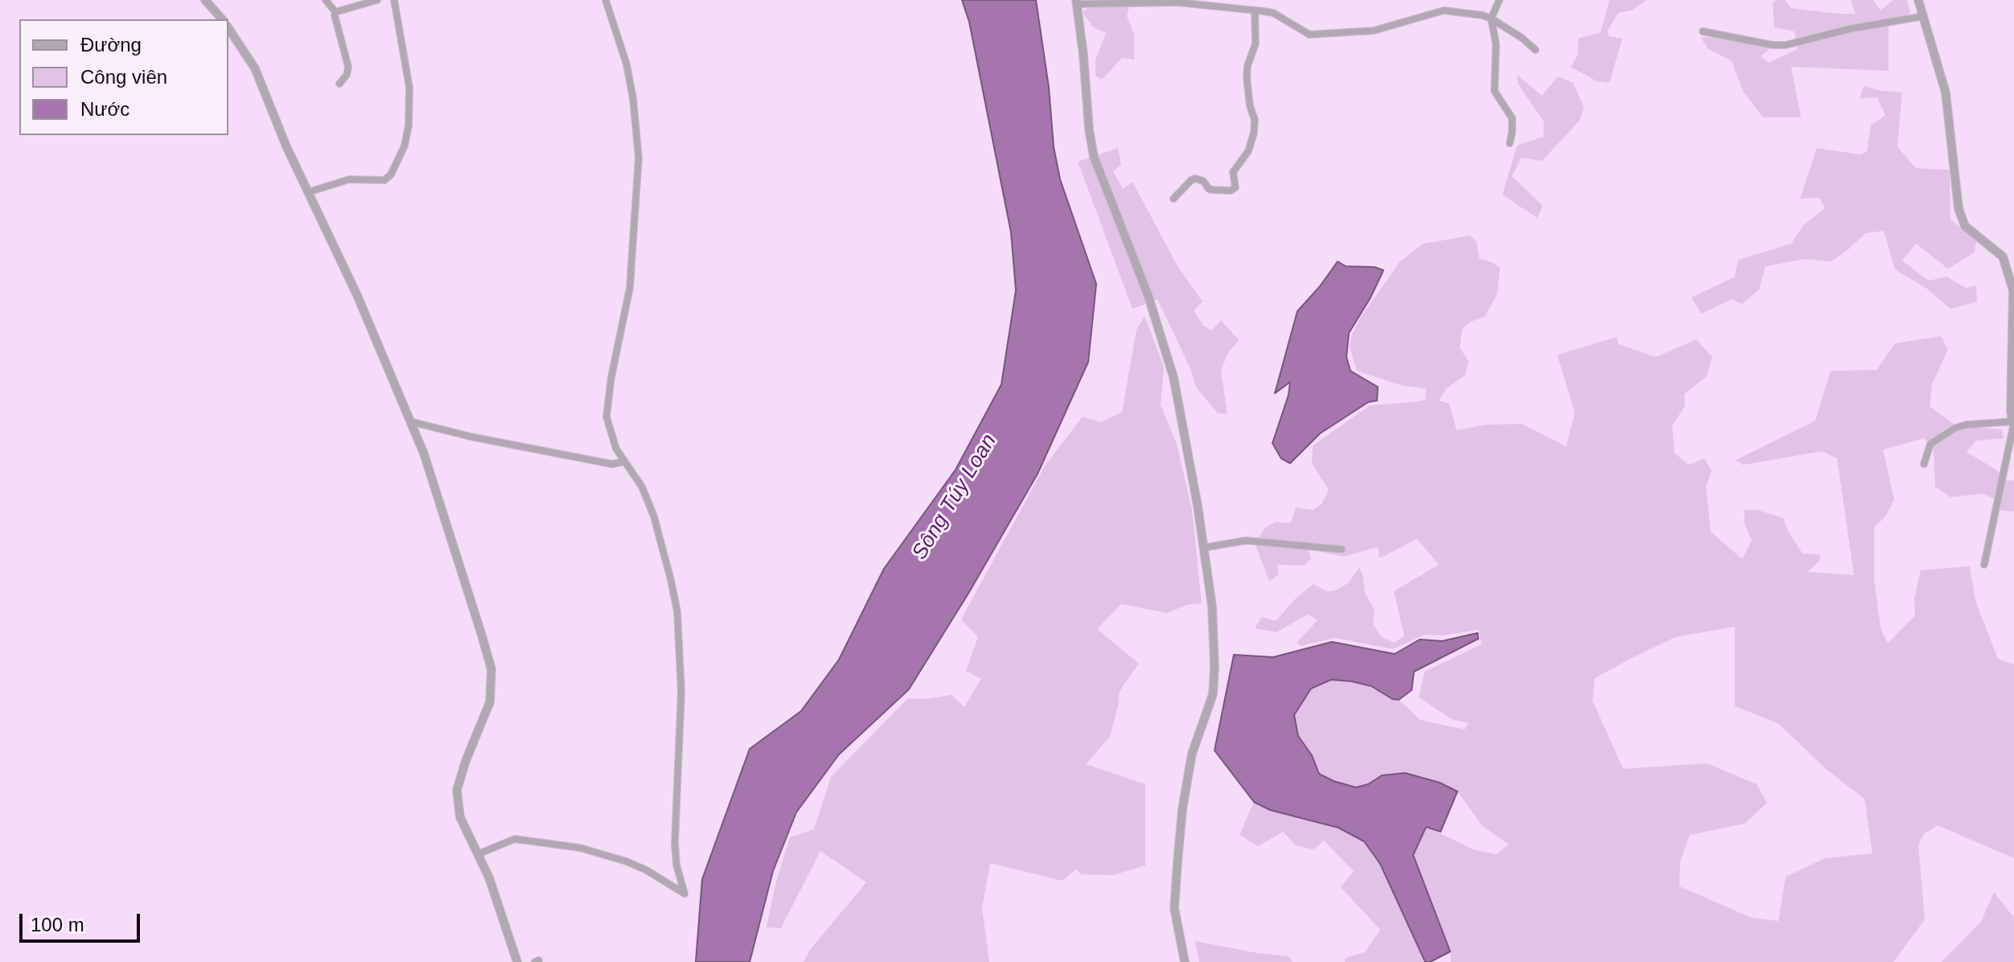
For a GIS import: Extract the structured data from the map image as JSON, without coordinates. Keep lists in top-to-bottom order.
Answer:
{
  "water": ["Sông Túy Loan"],
  "legend": ["Đường", "Công viên", "Nước"],
  "scale_bar": "100 m"
}
